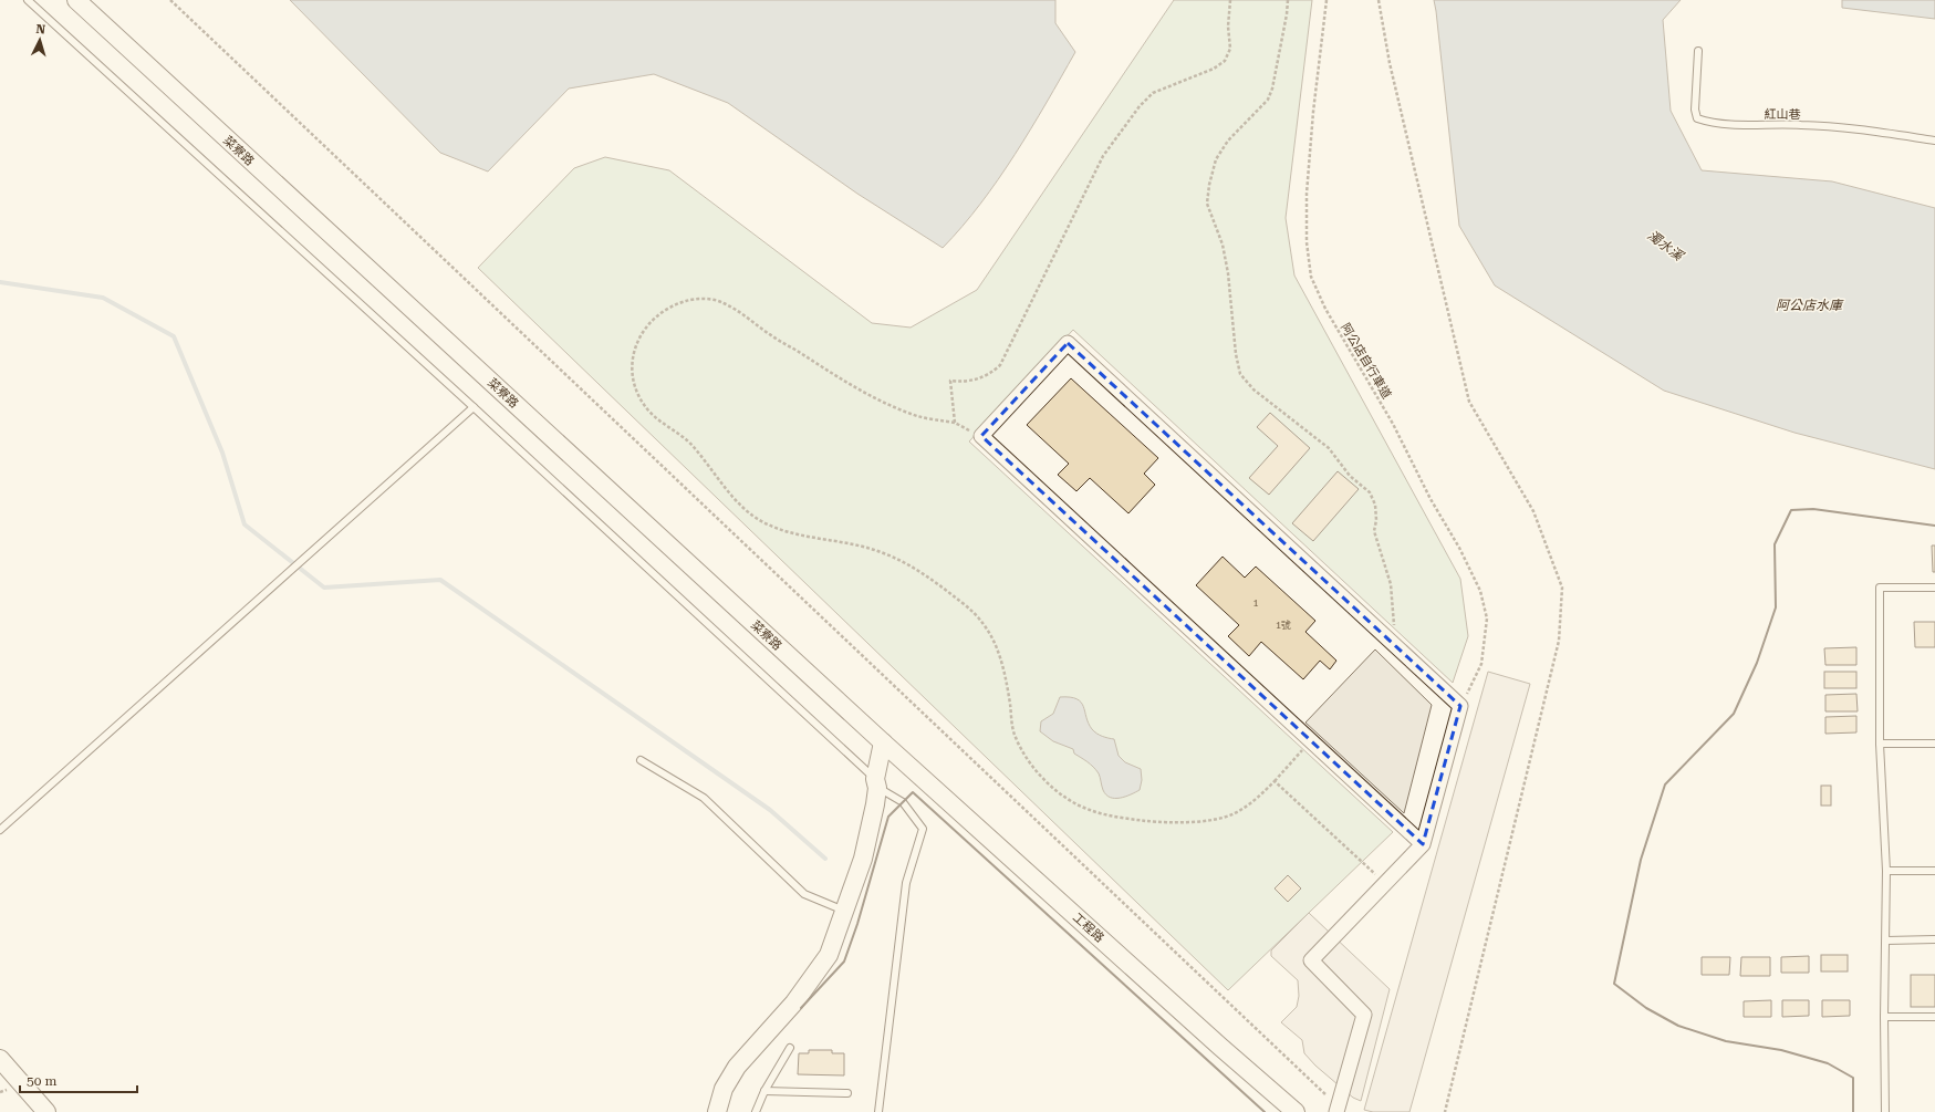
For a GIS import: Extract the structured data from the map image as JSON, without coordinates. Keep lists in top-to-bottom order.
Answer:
{
  "streets": {
    "street": ["菜寮路", "工程路"],
    "lane": ["紅山巷"],
    "path": ["阿公店自行車道"]
  },
  "crossings": [
    ["菜寮路", "工程路"]
  ],
  "water": ["濁水溪", "阿公店水庫"],
  "house_numbers": ["1", "1號"],
  "scale_bar": "50 m",
  "north": "top"
}
